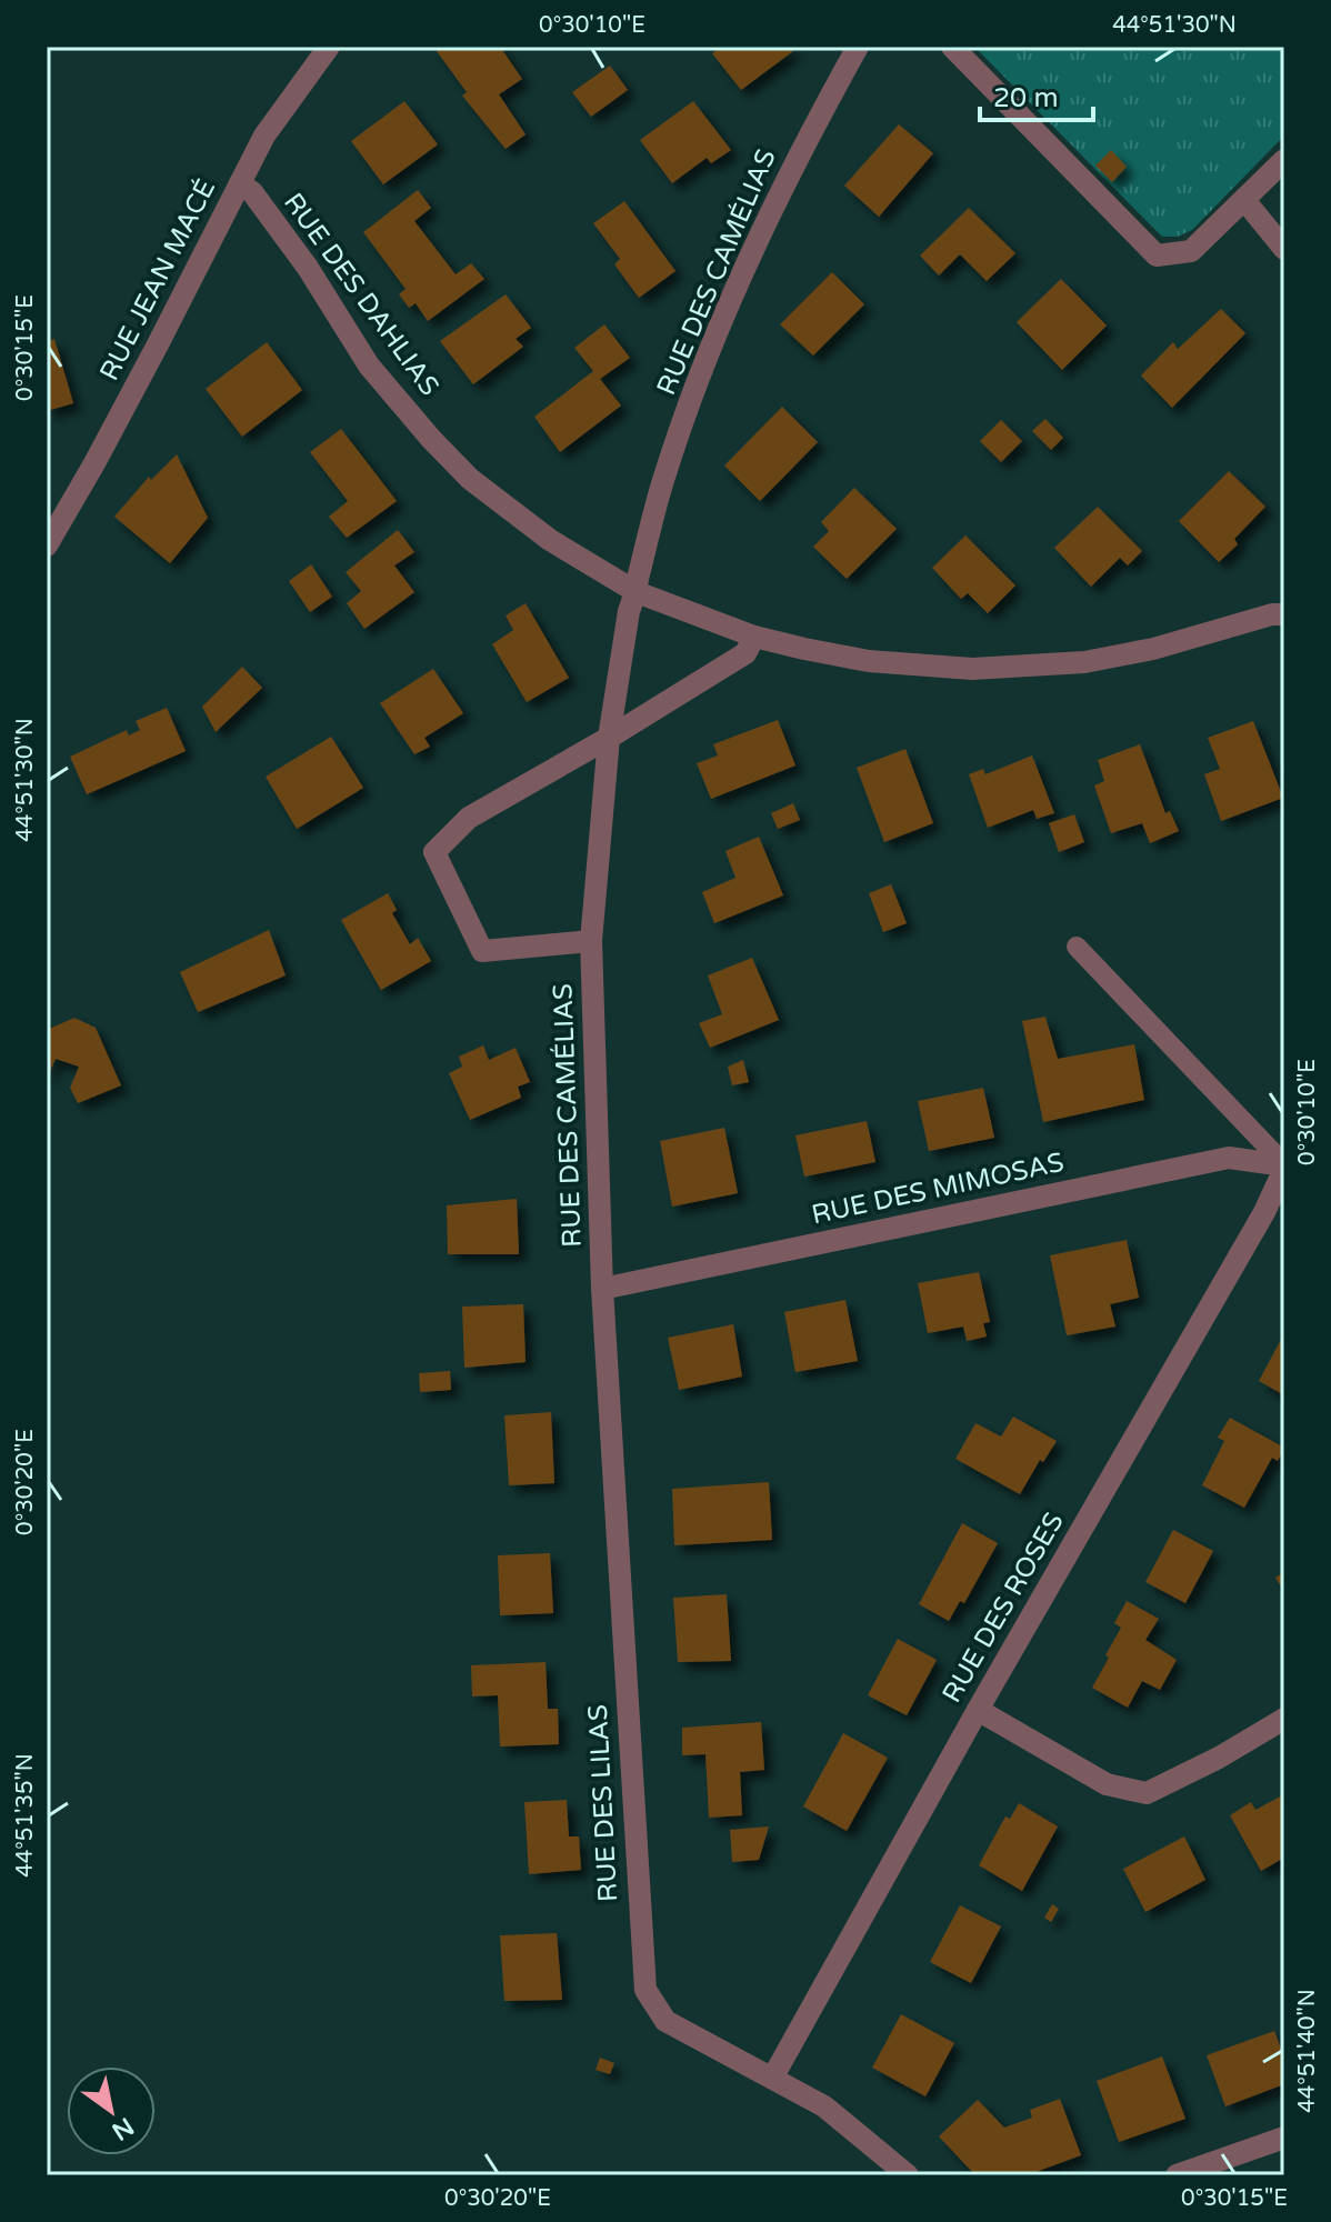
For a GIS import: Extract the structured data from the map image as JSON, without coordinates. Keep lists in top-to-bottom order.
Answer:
{
  "streets": {
    "street": [
      "RUE DES CAMÉLIAS",
      "RUE JEAN MACÉ",
      "RUE DES DAHLIAS",
      "RUE DES MIMOSAS",
      "RUE DES ROSES",
      "RUE DES LILAS"
    ]
  },
  "crossings": [
    ["RUE DES CAMÉLIAS", "RUE DES DAHLIAS"],
    ["RUE DES CAMÉLIAS", "RUE DES MIMOSAS"],
    ["RUE DES CAMÉLIAS", "RUE DES LILAS"],
    ["RUE JEAN MACÉ", "RUE DES DAHLIAS"],
    ["RUE DES MIMOSAS", "RUE DES ROSES"],
    ["RUE DES MIMOSAS", "RUE DES LILAS"],
    ["RUE DES ROSES", "RUE DES LILAS"]
  ],
  "scale_bar": "20 m",
  "north": "bottom right",
  "coordinates": [
    "0°30'10\"E",
    "44°51'30\"N",
    "0°30'15\"E",
    "0°30'20\"E",
    "44°51'35\"N",
    "44°51'40\"N"
  ]
}
